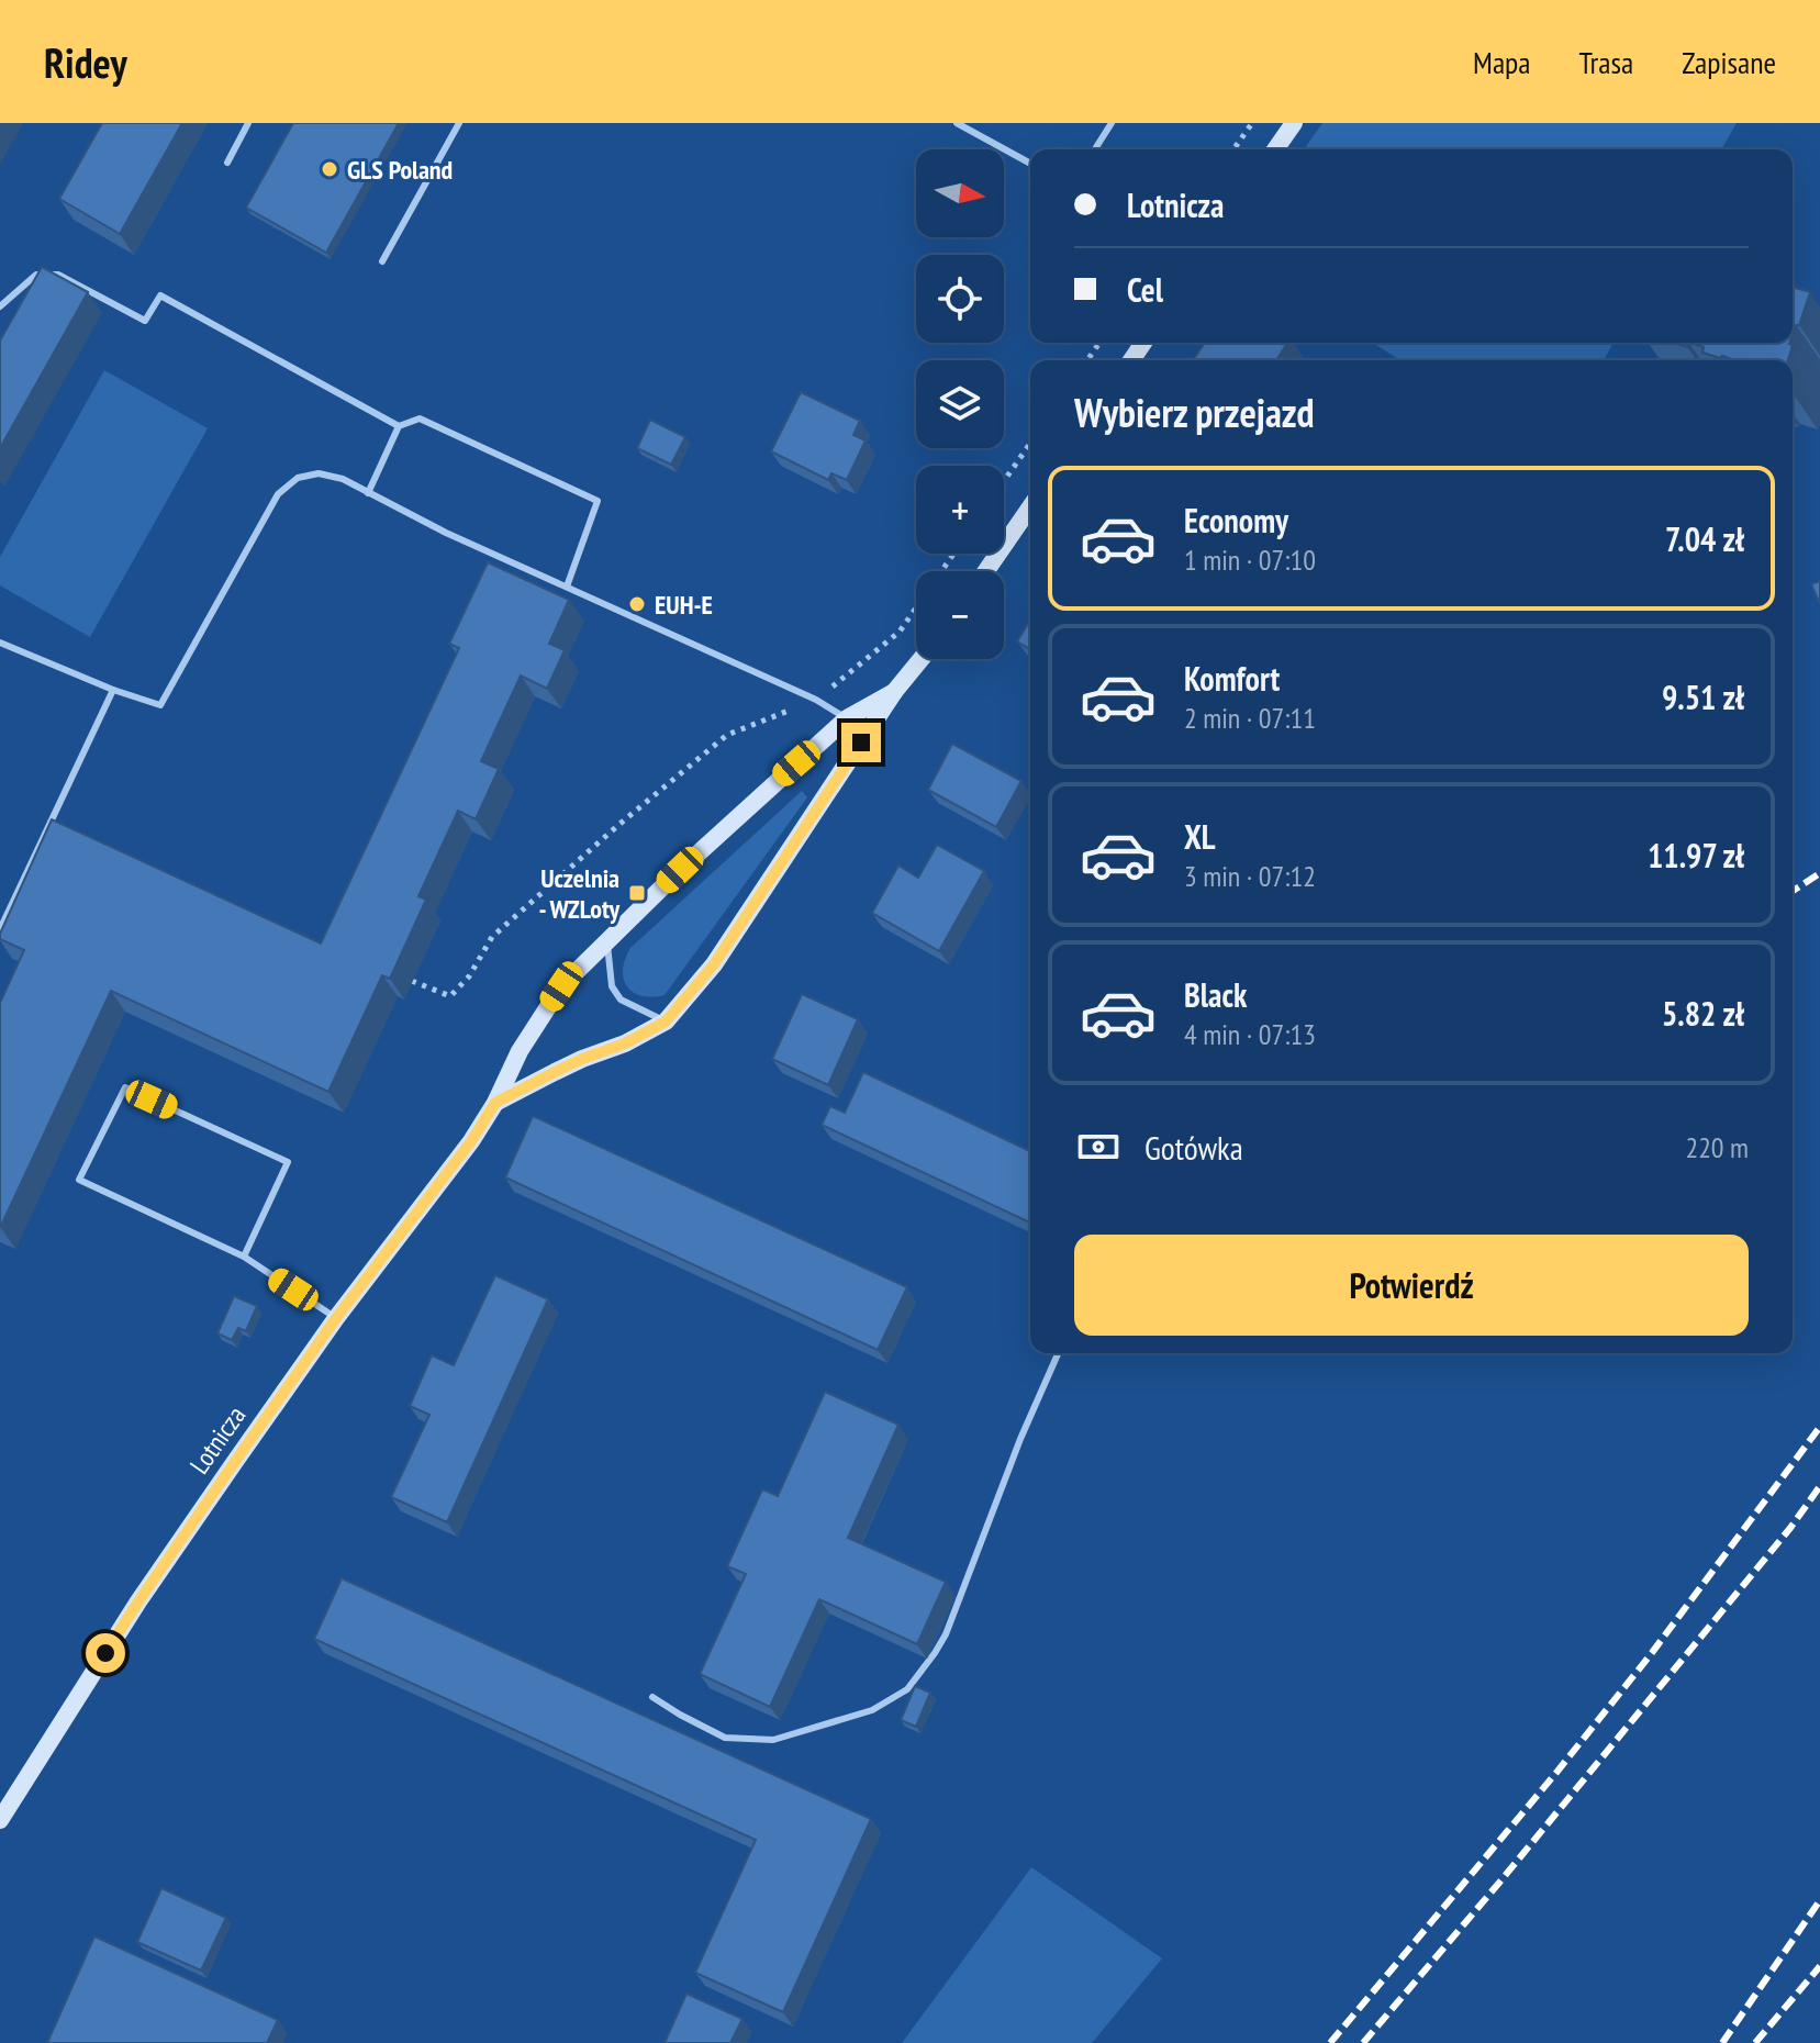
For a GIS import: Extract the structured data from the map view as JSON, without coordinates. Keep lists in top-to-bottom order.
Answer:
{
  "streets": {
    "street": ["Lotnicza"]
  },
  "places": {
    "other": ["GLS Poland", "EUH-E"],
    "transit": ["Uczelnia - WZLoty"]
  },
  "north": "right",
  "page": {
    "header": "Ridey",
    "nav": ["Mapa", "Trasa", "Zapisane"],
    "map_buttons": ["+", "−"],
    "banner": ["Lotnicza", "Cel"],
    "heading": "Wybierz przejazd",
    "list": [
      {
        "name": "Economy",
        "note": "1 min · 07:10",
        "value": "7.04 zł"
      },
      {
        "name": "Komfort",
        "note": "2 min · 07:11",
        "value": "9.51 zł"
      },
      {
        "name": "XL",
        "note": "3 min · 07:12",
        "value": "11.97 zł"
      },
      {
        "name": "Black",
        "note": "4 min · 07:13",
        "value": "5.82 zł"
      }
    ],
    "pay": ["Gotówka", "220 m"],
    "buttons": "Potwierdź"
  }
}
